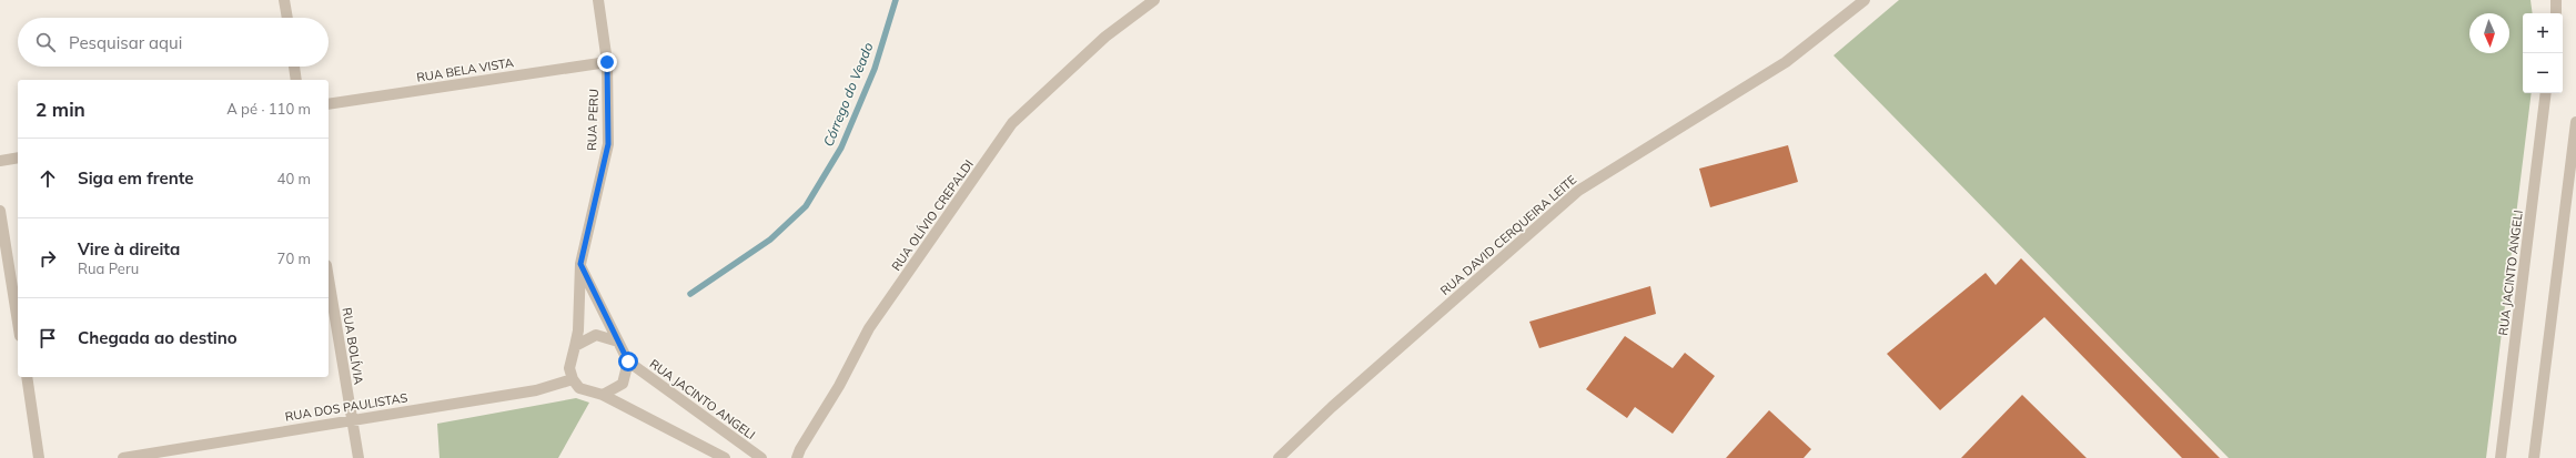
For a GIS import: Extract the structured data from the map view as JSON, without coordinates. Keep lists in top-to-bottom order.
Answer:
{
  "streets": {
    "street": [
      "RUA BELA VISTA",
      "RUA PERU",
      "RUA OLÍVIO CREPALDI",
      "RUA DAVID CERQUEIRA LEITE",
      "RUA JACINTO ANGELI",
      "RUA BOLÍVIA",
      "RUA DOS PAULISTAS"
    ]
  },
  "crossings": [
    ["RUA BELA VISTA", "RUA PERU"],
    ["RUA PERU", "RUA JACINTO ANGELI"],
    ["RUA PERU", "RUA DOS PAULISTAS"],
    ["RUA JACINTO ANGELI", "RUA DOS PAULISTAS"],
    ["RUA BOLÍVIA", "RUA DOS PAULISTAS"]
  ],
  "water": ["Córrego do Veado"],
  "north": "bottom",
  "page": {
    "map_buttons": ["+", "−"],
    "search": "Pesquisar aqui",
    "heading": ["2 min", "A pé · 110 m"],
    "list": [
      ["Siga em frente", "40 m"],
      ["Vire à direita", "Rua Peru", "70 m"],
      "Chegada ao destino"
    ]
  }
}
